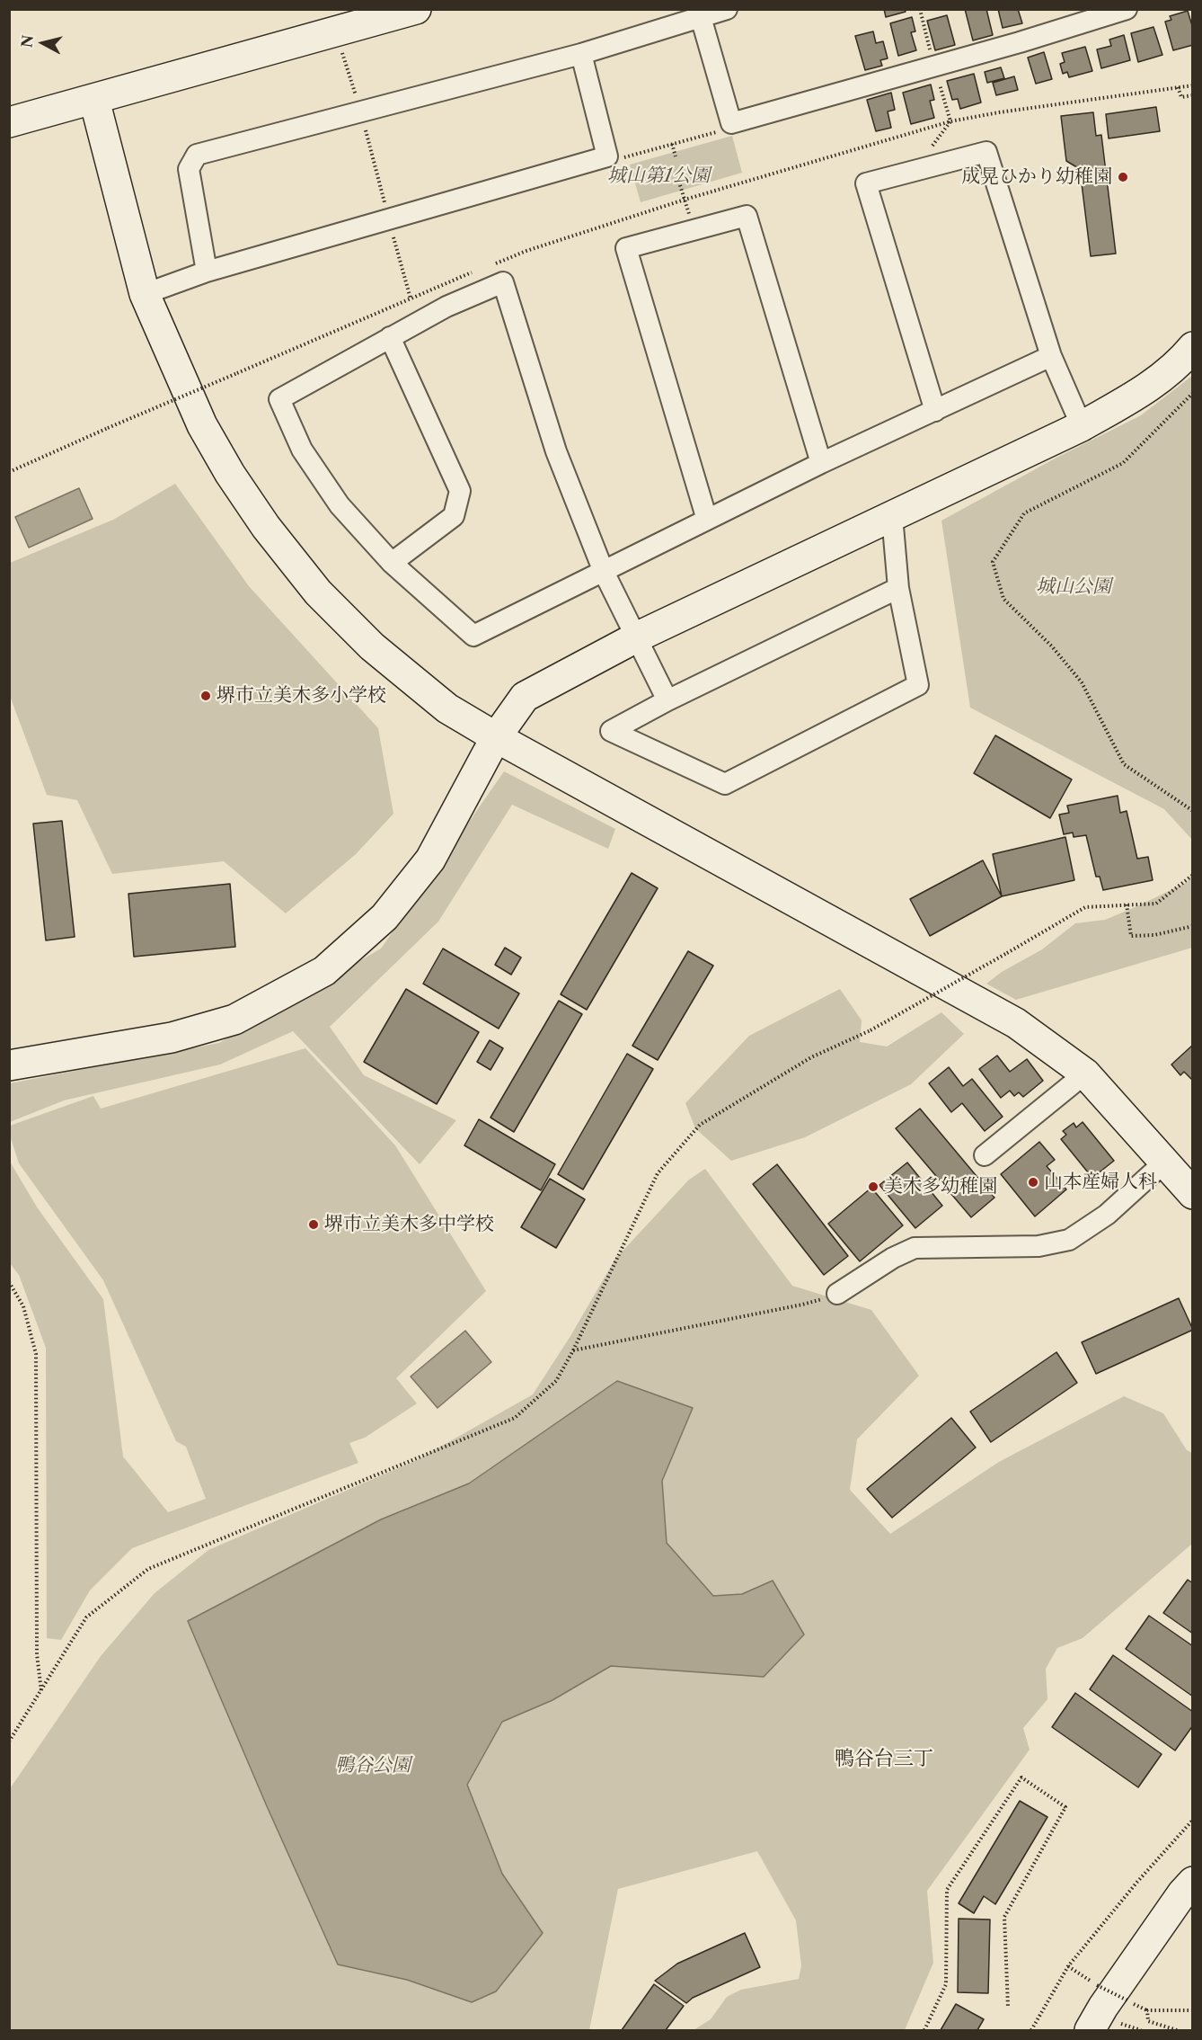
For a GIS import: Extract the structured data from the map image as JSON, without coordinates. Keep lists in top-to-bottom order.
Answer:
{
  "districts": ["鴨谷台三丁"],
  "parks": ["城山第1公園", "城山公園", "鴨谷公園"],
  "places": [
    "成晃ひかり幼稚園",
    "堺市立美木多小学校",
    "山本産婦人科",
    "美木多幼稚園",
    "堺市立美木多中学校"
  ],
  "north": "left"
}
